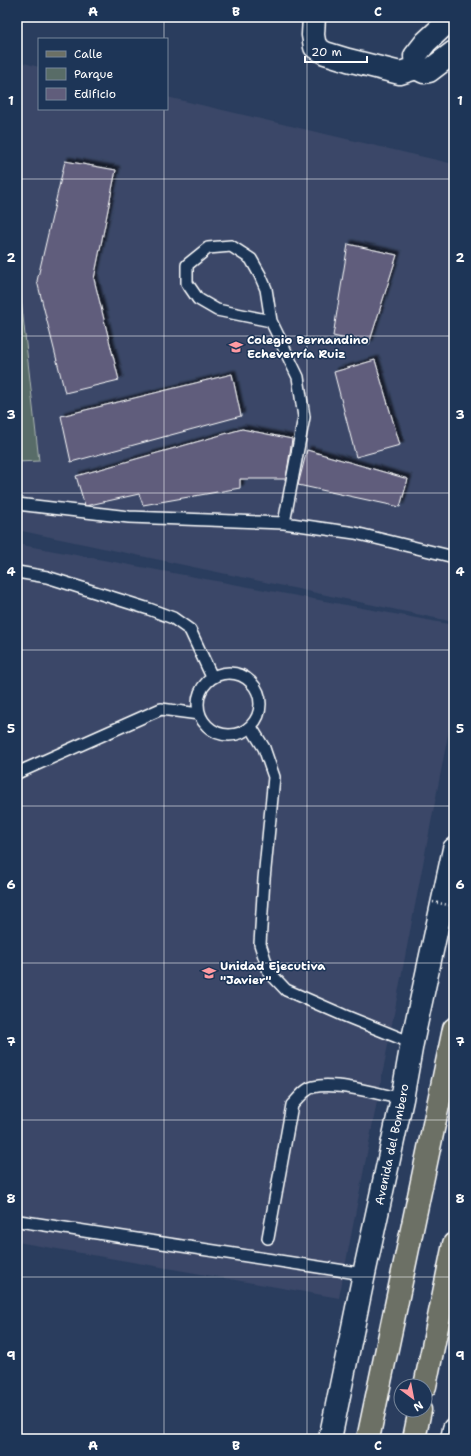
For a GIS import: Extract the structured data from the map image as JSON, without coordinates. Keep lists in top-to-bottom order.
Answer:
{
  "streets": {
    "main road": ["Avenida del Bombero"]
  },
  "places": {
    "school or university": ["Colegio Bernandino Echeverría Ruiz", "Unidad Ejecutiva \"Javier\""]
  },
  "legend": ["Calle", "Parque", "Edificio"],
  "scale_bar": "20 m",
  "north": "bottom right",
  "grid": {
    "columns": ["A", "B", "C"],
    "rows": [
      "1",
      "2",
      "3",
      "4",
      "5",
      "6",
      "7",
      "8",
      "9"
    ]
  }
}
